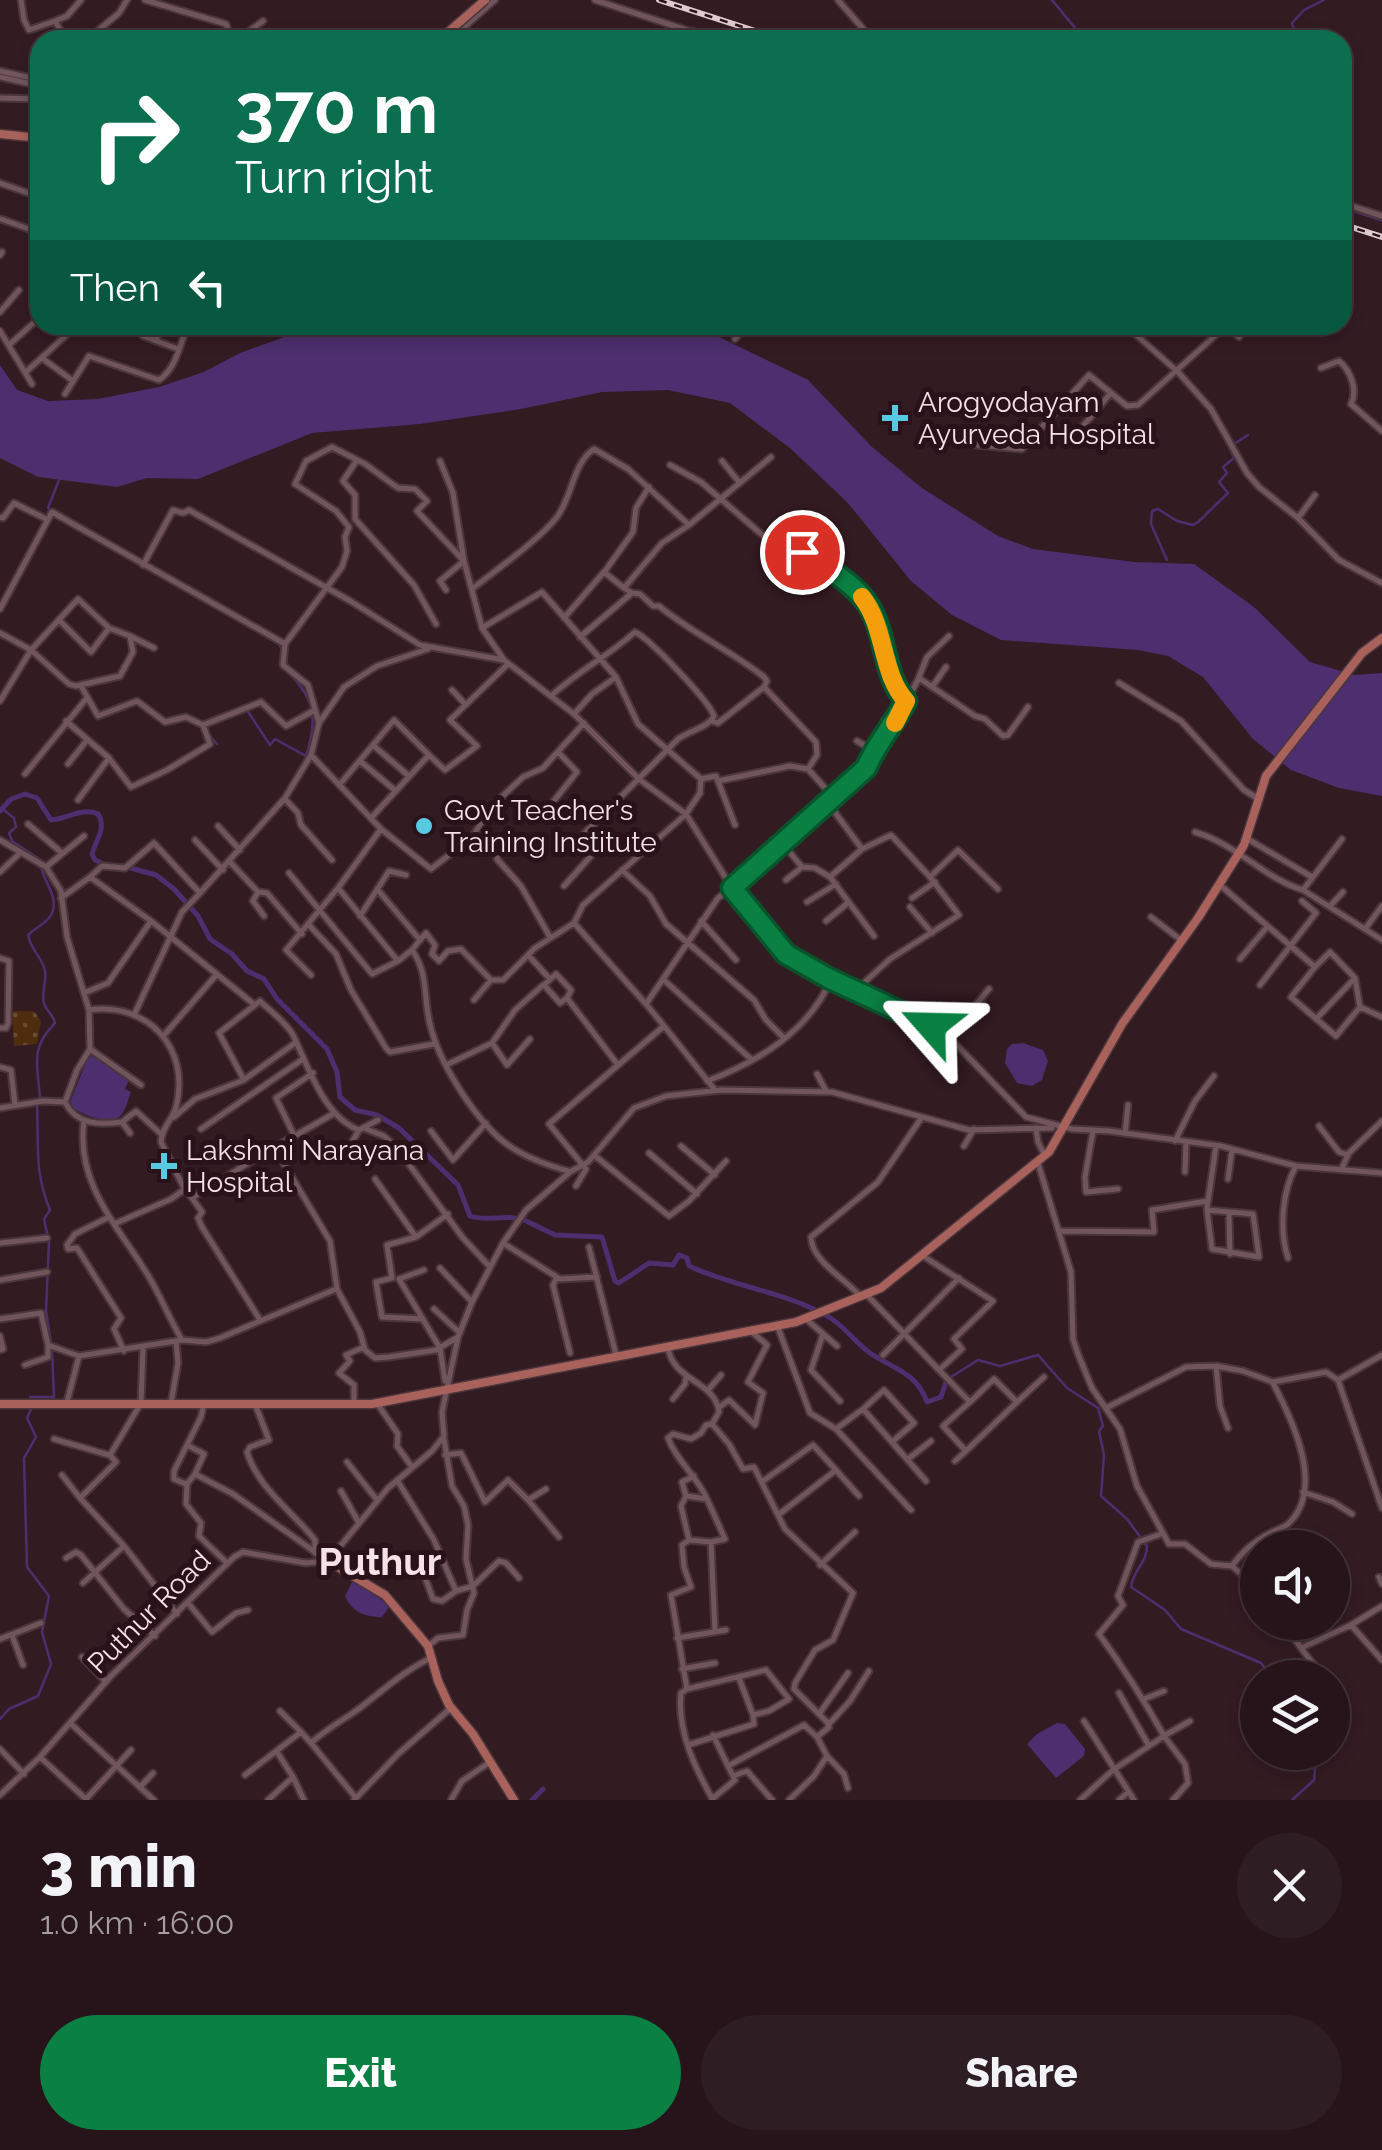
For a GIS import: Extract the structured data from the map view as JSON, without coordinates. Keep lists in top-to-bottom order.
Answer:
{
  "streets": {
    "street": ["Puthur Road"]
  },
  "districts": ["Puthur"],
  "places": {
    "health": ["Arogyodayam Ayurveda Hospital", "Lakshmi Narayana Hospital"],
    "other": ["Govt Teacher's Training Institute"]
  },
  "page": {
    "turn": ["370 m", "Turn right"],
    "then": "Then",
    "heading": ["3 min", "1.0 km · 16:00"],
    "buttons": ["Exit", "Share"]
  }
}
